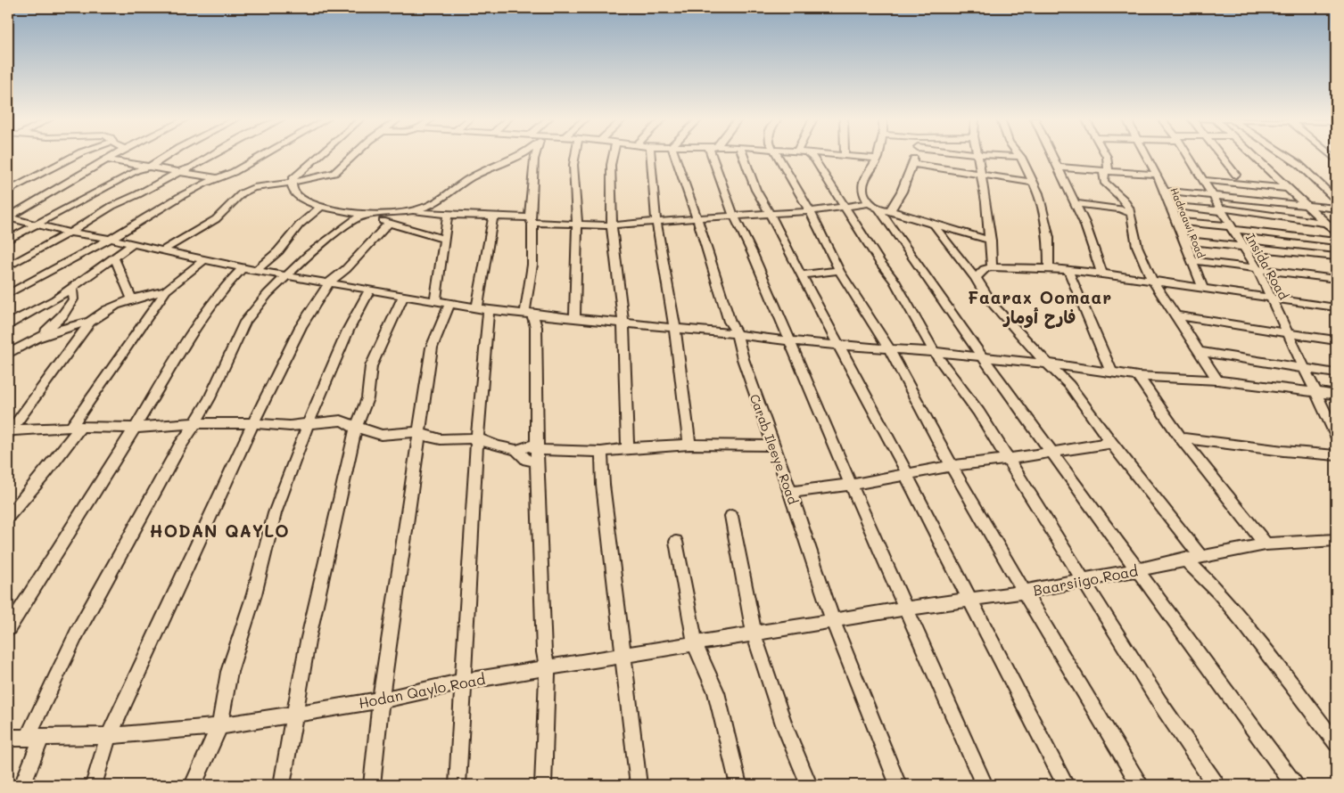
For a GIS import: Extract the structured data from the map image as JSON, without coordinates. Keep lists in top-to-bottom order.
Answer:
{
  "streets": {
    "street": [
      "Hadraawi Road",
      "Insida Road",
      "Carab Ileeye Road",
      "Baarsiigo Road",
      "Hodan Qaylo Road"
    ]
  },
  "crossings": [
    ["Carab Ileeye Road", "Baarsiigo Road"],
    ["Carab Ileeye Road", "Hodan Qaylo Road"],
    ["Baarsiigo Road", "Hodan Qaylo Road"]
  ],
  "districts": ["Faarax Oomaar فارح أومار", "HODAN QAYLO"]
}
